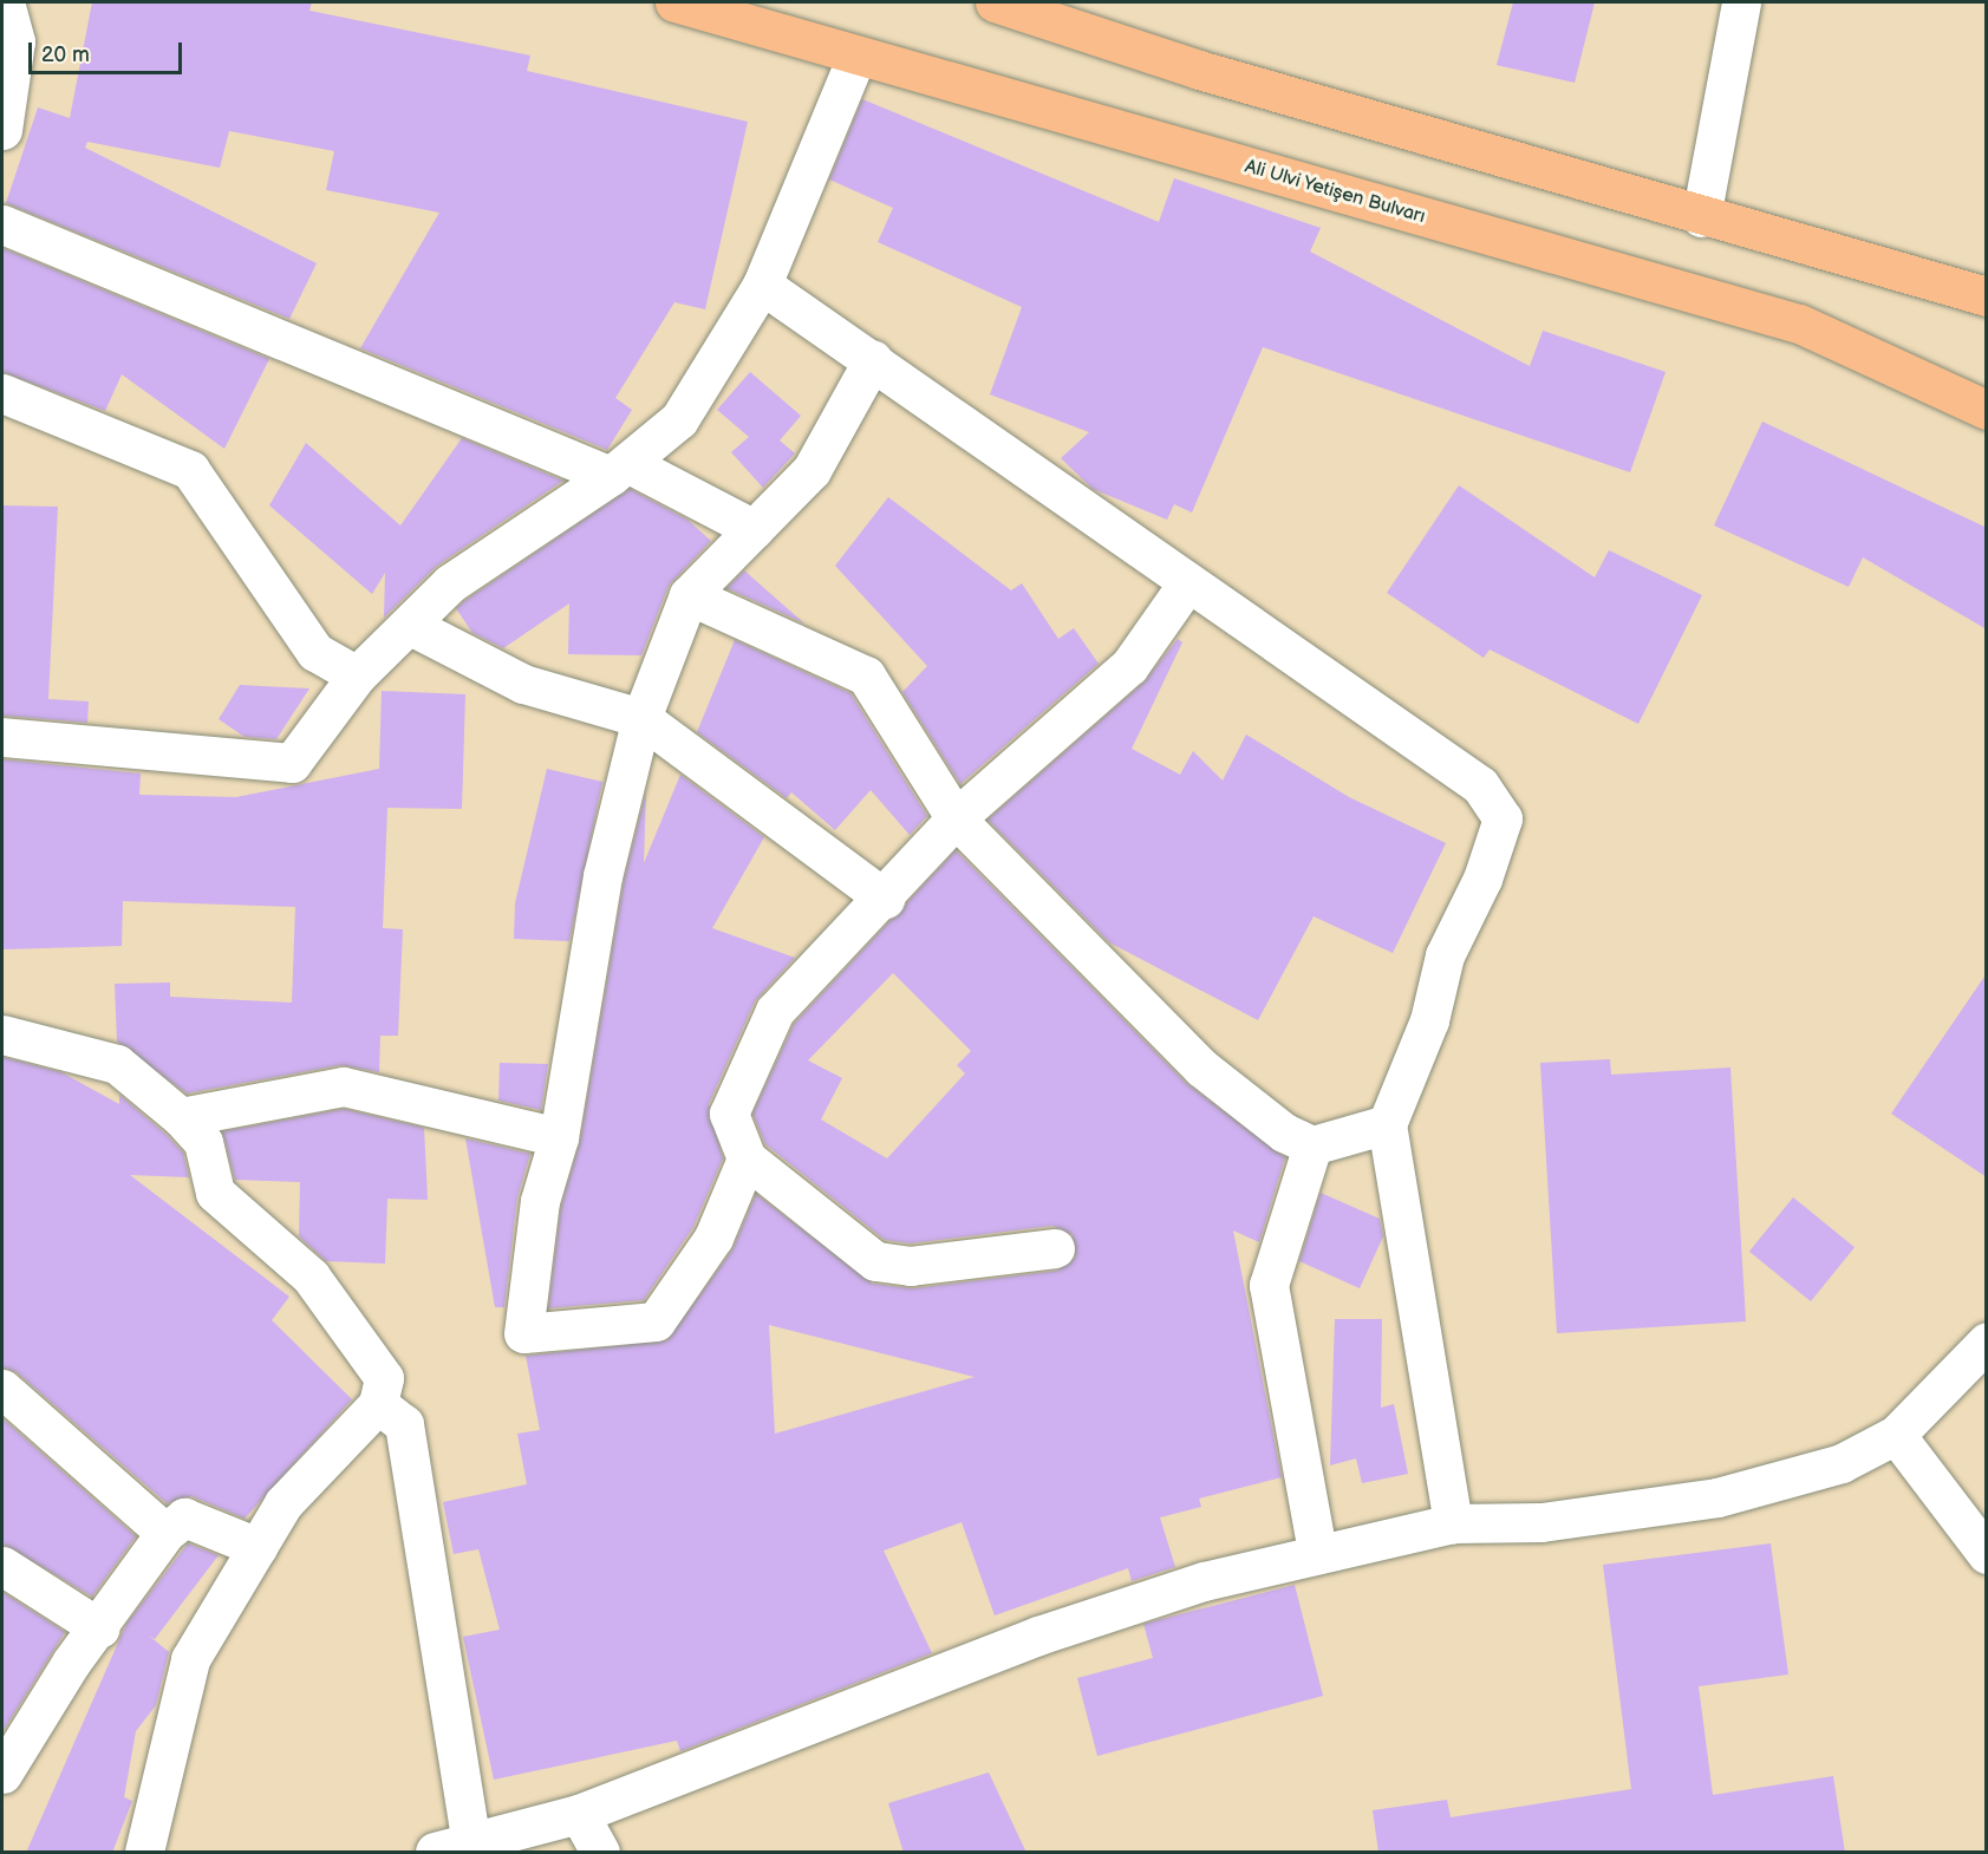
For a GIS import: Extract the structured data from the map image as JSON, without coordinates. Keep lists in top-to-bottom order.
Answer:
{
  "streets": {
    "main road": ["Ali Ulvi Yetişen Bulvarı"]
  },
  "scale_bar": "20 m"
}
